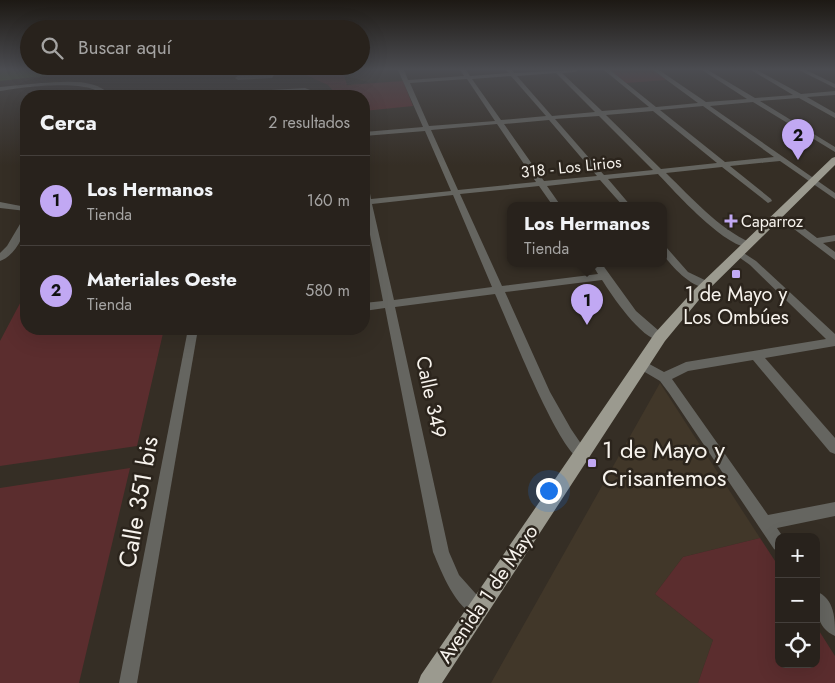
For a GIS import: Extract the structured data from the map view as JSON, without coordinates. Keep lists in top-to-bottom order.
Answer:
{
  "streets": {
    "main road": ["Avenida 1 de Mayo"],
    "street": ["318 - Los Lirios", "Calle 349", "Calle 351 bis"]
  },
  "crossings": [
    ["Calle 349", "Avenida 1 de Mayo"]
  ],
  "places": {
    "health": ["Caparroz"],
    "transit": ["1 de Mayo y Los Ombúes", "1 de Mayo y Crisantemos"]
  },
  "page": {
    "search": "Buscar aquí",
    "heading": ["Cerca", "2 resultados"],
    "pins": ["2", "1"],
    "list": [
      {
        "mark": "1",
        "name": "Los Hermanos",
        "note": "Tienda",
        "value": "160 m"
      },
      {
        "mark": "2",
        "name": "Materiales Oeste",
        "note": "Tienda",
        "value": "580 m"
      }
    ],
    "popup": ["Los Hermanos", "Tienda"],
    "map_buttons": ["+", "−"]
  }
}
